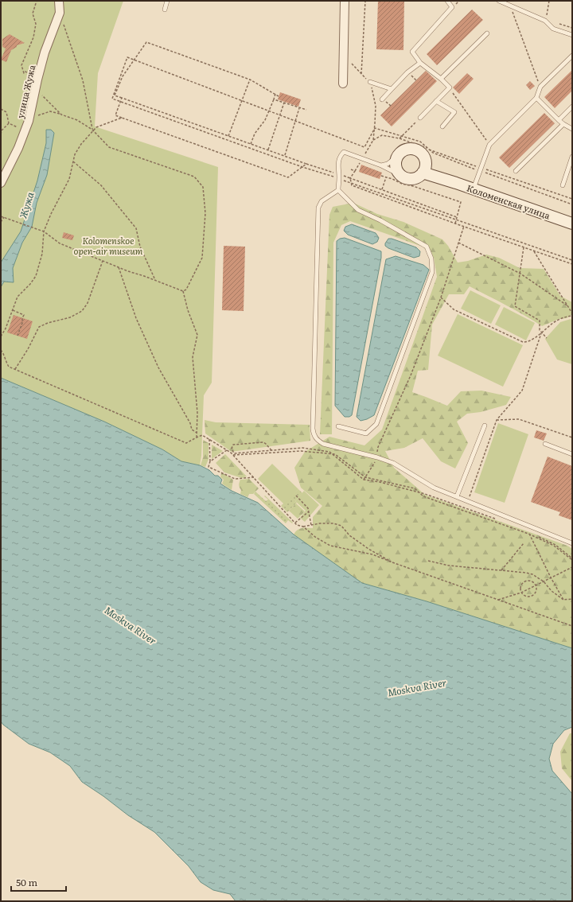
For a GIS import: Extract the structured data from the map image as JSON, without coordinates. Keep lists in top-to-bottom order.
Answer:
{
  "streets": {
    "street": ["улица Жужа", "Коломенская улица"]
  },
  "water": ["Жужа", "Moskva River"],
  "parks": ["Kolomenskoe open-air museum"],
  "scale_bar": "50 m"
}
